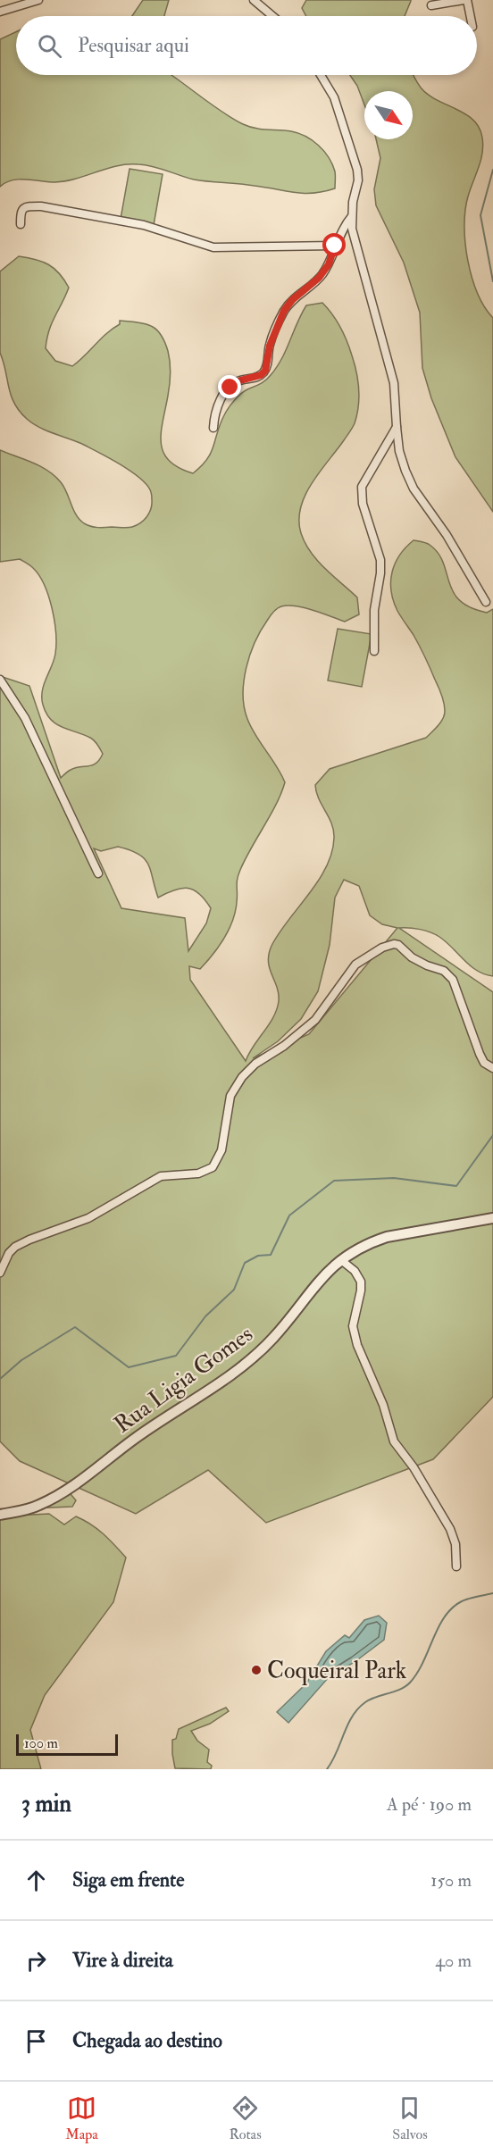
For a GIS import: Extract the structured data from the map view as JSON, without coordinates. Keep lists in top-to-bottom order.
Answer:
{
  "streets": {
    "street": ["Rua Ligia Gomes"]
  },
  "places": ["Coqueiral Park"],
  "scale_bar": "100 m",
  "north": "bottom right",
  "page": {
    "search": "Pesquisar aqui",
    "scale": "100 m",
    "heading": ["3 min", "A pé · 190 m"],
    "list": [
      ["Siga em frente", "150 m"],
      ["Vire à direita", "40 m"],
      "Chegada ao destino"
    ],
    "nav": ["Mapa", "Rotas", "Salvos"]
  }
}
